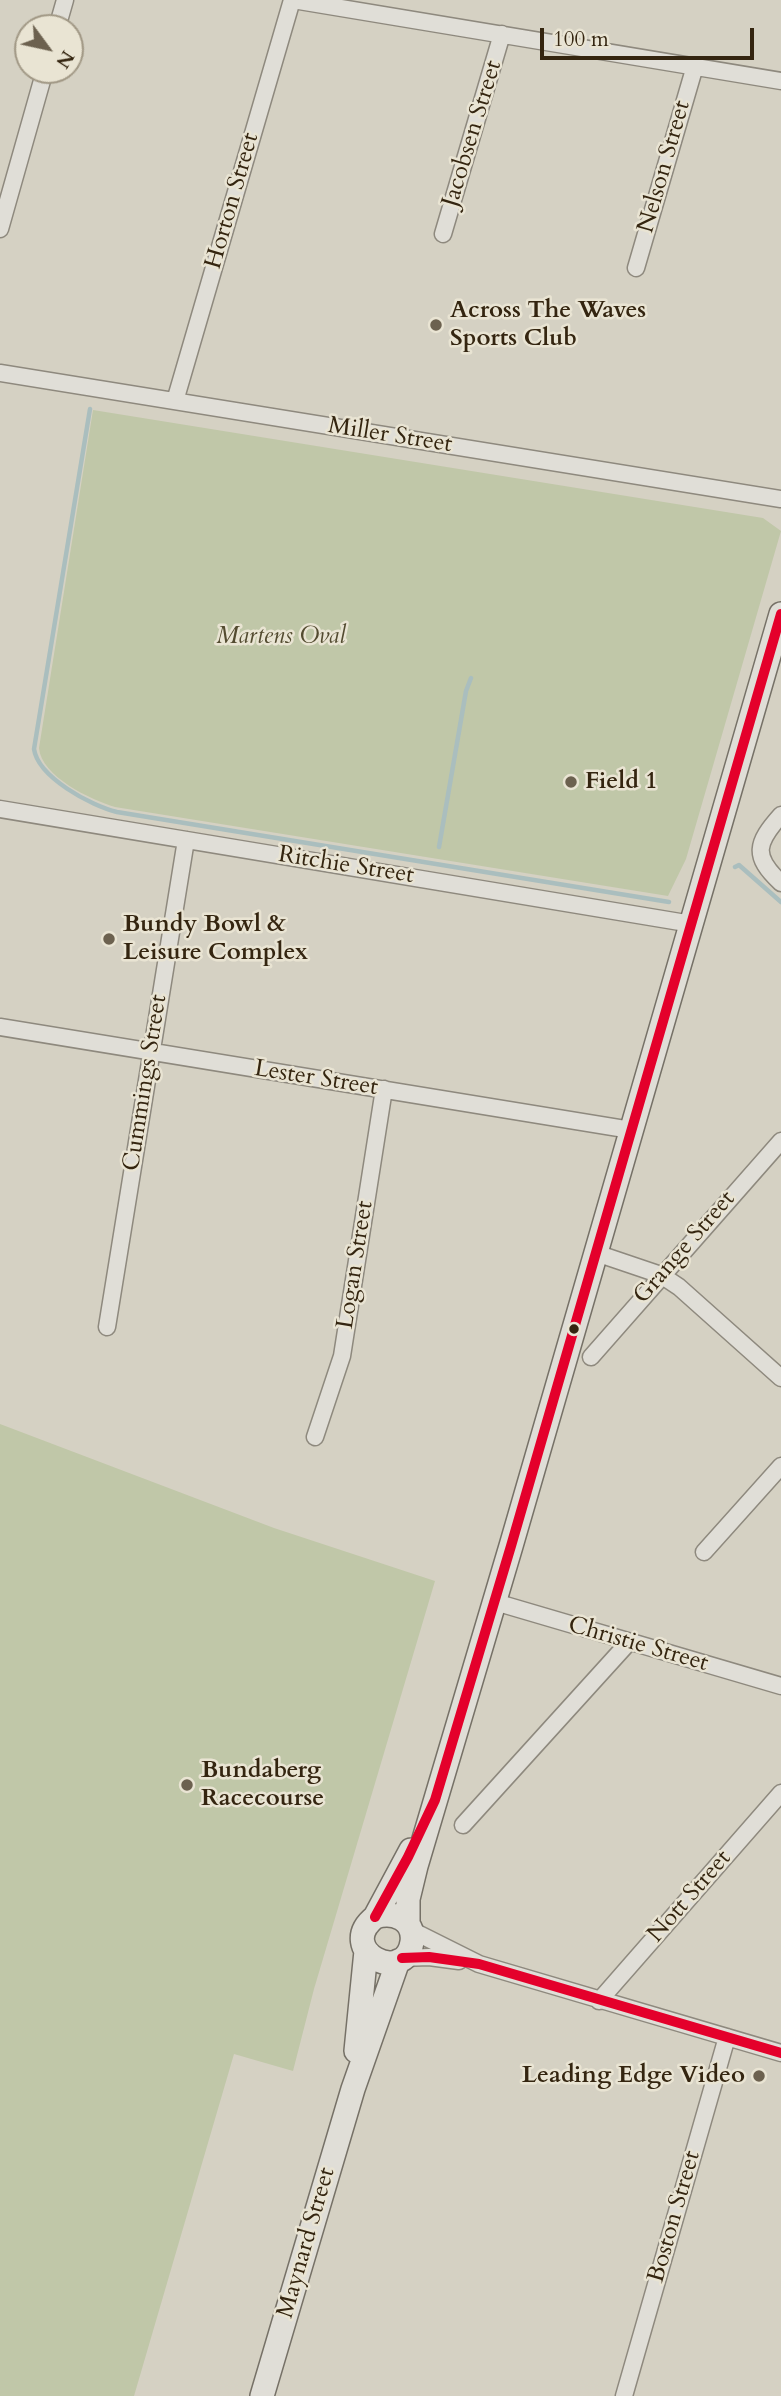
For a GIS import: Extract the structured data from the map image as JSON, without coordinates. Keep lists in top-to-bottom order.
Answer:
{
  "streets": {
    "street": [
      "Jacobsen Street",
      "Nelson Street",
      "Horton Street",
      "Miller Street",
      "Ritchie Street",
      "Lester Street",
      "Cummings Street",
      "Grange Street",
      "Logan Street",
      "Christie Street",
      "Nott Street",
      "Boston Street",
      "Maynard Street"
    ]
  },
  "crossings": [
    ["Horton Street", "Miller Street"],
    ["Ritchie Street", "Cummings Street"],
    ["Lester Street", "Cummings Street"],
    ["Lester Street", "Logan Street"]
  ],
  "parks": ["Martens Oval"],
  "places": [
    "Across The Waves Sports Club",
    "Field 1",
    "Bundy Bowl & Leisure Complex",
    "Bundaberg Racecourse",
    "Leading Edge Video"
  ],
  "scale_bar": "100 m",
  "north": "bottom right"
}
